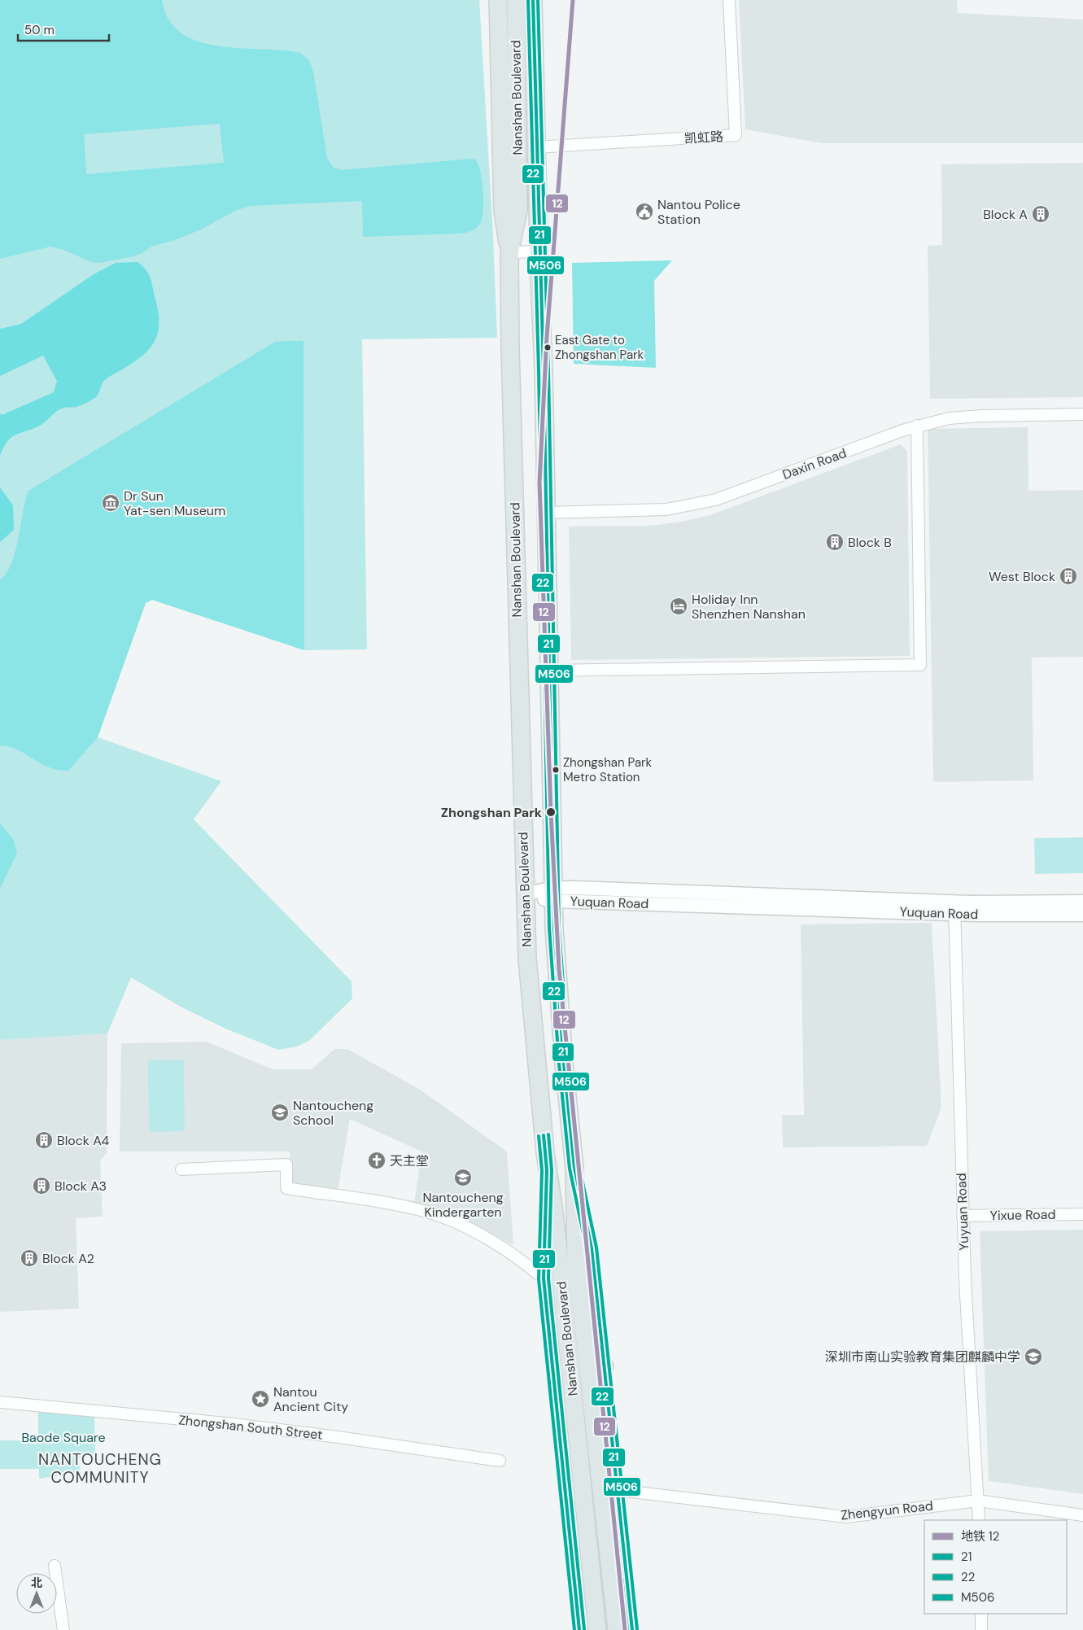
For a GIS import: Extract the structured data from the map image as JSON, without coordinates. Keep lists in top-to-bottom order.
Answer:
{
  "streets": {
    "main road": ["Nanshan Boulevard"],
    "street": [
      "凯虹路",
      "Daxin Road",
      "Yuquan Road",
      "Yuyuan Road",
      "Yixue Road",
      "Zhongshan South Street",
      "Zhengyun Road"
    ]
  },
  "crossings": [
    ["Nanshan Boulevard", "凯虹路"],
    ["Nanshan Boulevard", "Daxin Road"],
    ["Nanshan Boulevard", "Yuquan Road"],
    ["Yuquan Road", "Yuyuan Road"],
    ["Yuyuan Road", "Yixue Road"],
    ["Yuyuan Road", "Zhengyun Road"]
  ],
  "districts": ["NANTOUCHENG COMMUNITY"],
  "parks": ["Baode Square"],
  "places": {
    "public building": ["Nantou Police Station"],
    "building": [
      "Block A",
      "Block B",
      "West Block",
      "Block A4",
      "Block A3",
      "Block A2"
    ],
    "other": ["East Gate to Zhongshan Park", "Zhongshan Park Metro Station", "Zhongshan Park"],
    "museum": ["Dr Sun Yat-sen Museum"],
    "hotel": ["Holiday Inn Shenzhen Nanshan"],
    "school or university": ["Nantoucheng School", "Nantoucheng Kindergarten", "深圳市南山实验教育集团麒麟中学"],
    "church": ["天主堂"],
    "place": ["Nantou Ancient City"]
  },
  "lines": [
    "metro line 12",
    "transit line 21",
    "transit line 22",
    "transit line M506"
  ],
  "legend": [
    "地铁 12",
    "21",
    "22",
    "M506"
  ],
  "scale_bar": "50 m",
  "north": "top"
}
